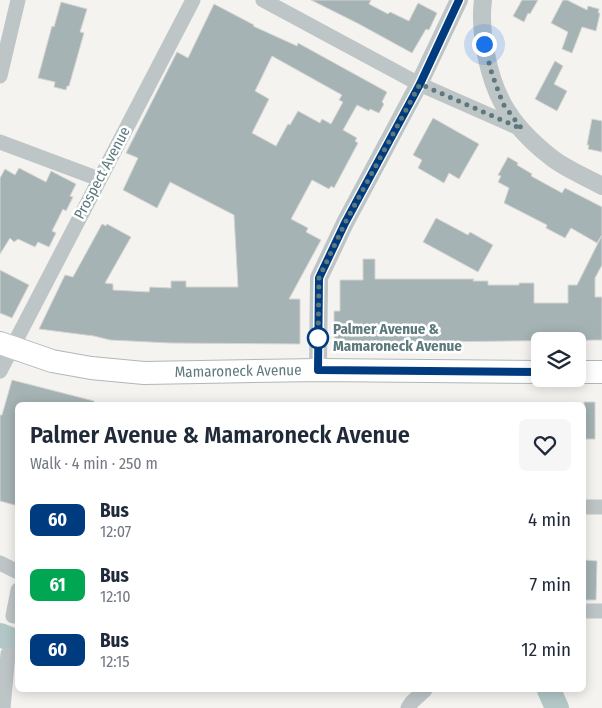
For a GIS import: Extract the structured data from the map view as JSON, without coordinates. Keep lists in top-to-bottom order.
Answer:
{
  "streets": {
    "main road": ["Mamaroneck Avenue"],
    "street": ["Prospect Avenue"]
  },
  "crossings": [
    ["Prospect Avenue", "Mamaroneck Avenue"]
  ],
  "places": ["Palmer Avenue & Mamaroneck Avenue"],
  "lines": ["bus line 60"],
  "page": {
    "heading": ["Palmer Avenue & Mamaroneck Avenue", "Walk · 4 min · 250 m"],
    "list": [
      {
        "mark": "60",
        "name": "Bus",
        "note": "12:07",
        "value": "4 min"
      },
      {
        "mark": "61",
        "name": "Bus",
        "note": "12:10",
        "value": "7 min"
      },
      {
        "mark": "60",
        "name": "Bus",
        "note": "12:15",
        "value": "12 min"
      }
    ]
  }
}
